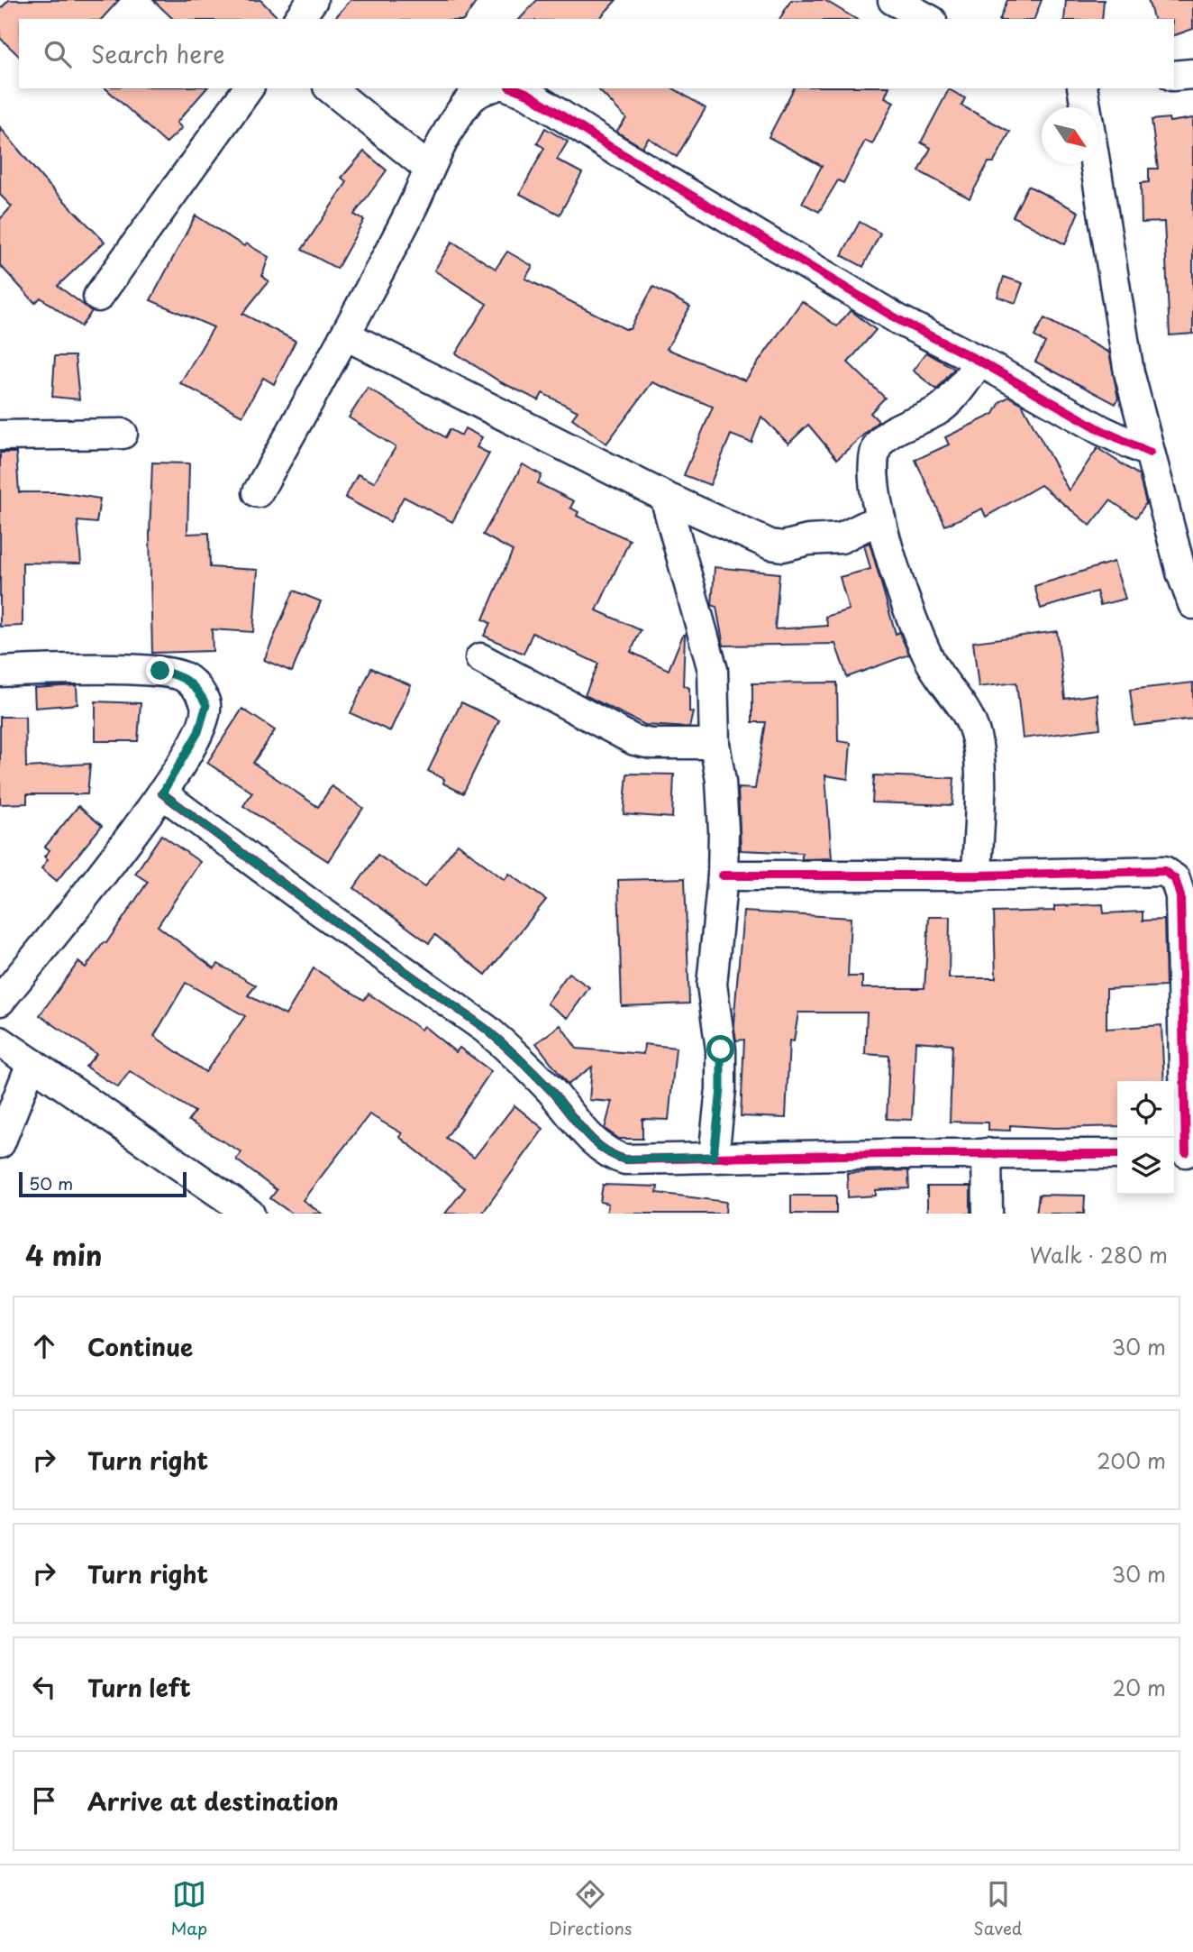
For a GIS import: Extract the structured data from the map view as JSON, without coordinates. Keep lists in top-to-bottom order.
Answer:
{
  "scale_bar": "50 m",
  "north": "bottom right",
  "page": {
    "search": "Search here",
    "scale": "50 m",
    "heading": ["4 min", "Walk · 280 m"],
    "list": [
      ["Continue", "30 m"],
      ["Turn right", "200 m"],
      ["Turn right", "30 m"],
      ["Turn left", "20 m"],
      "Arrive at destination"
    ],
    "nav": ["Map", "Directions", "Saved"]
  }
}
